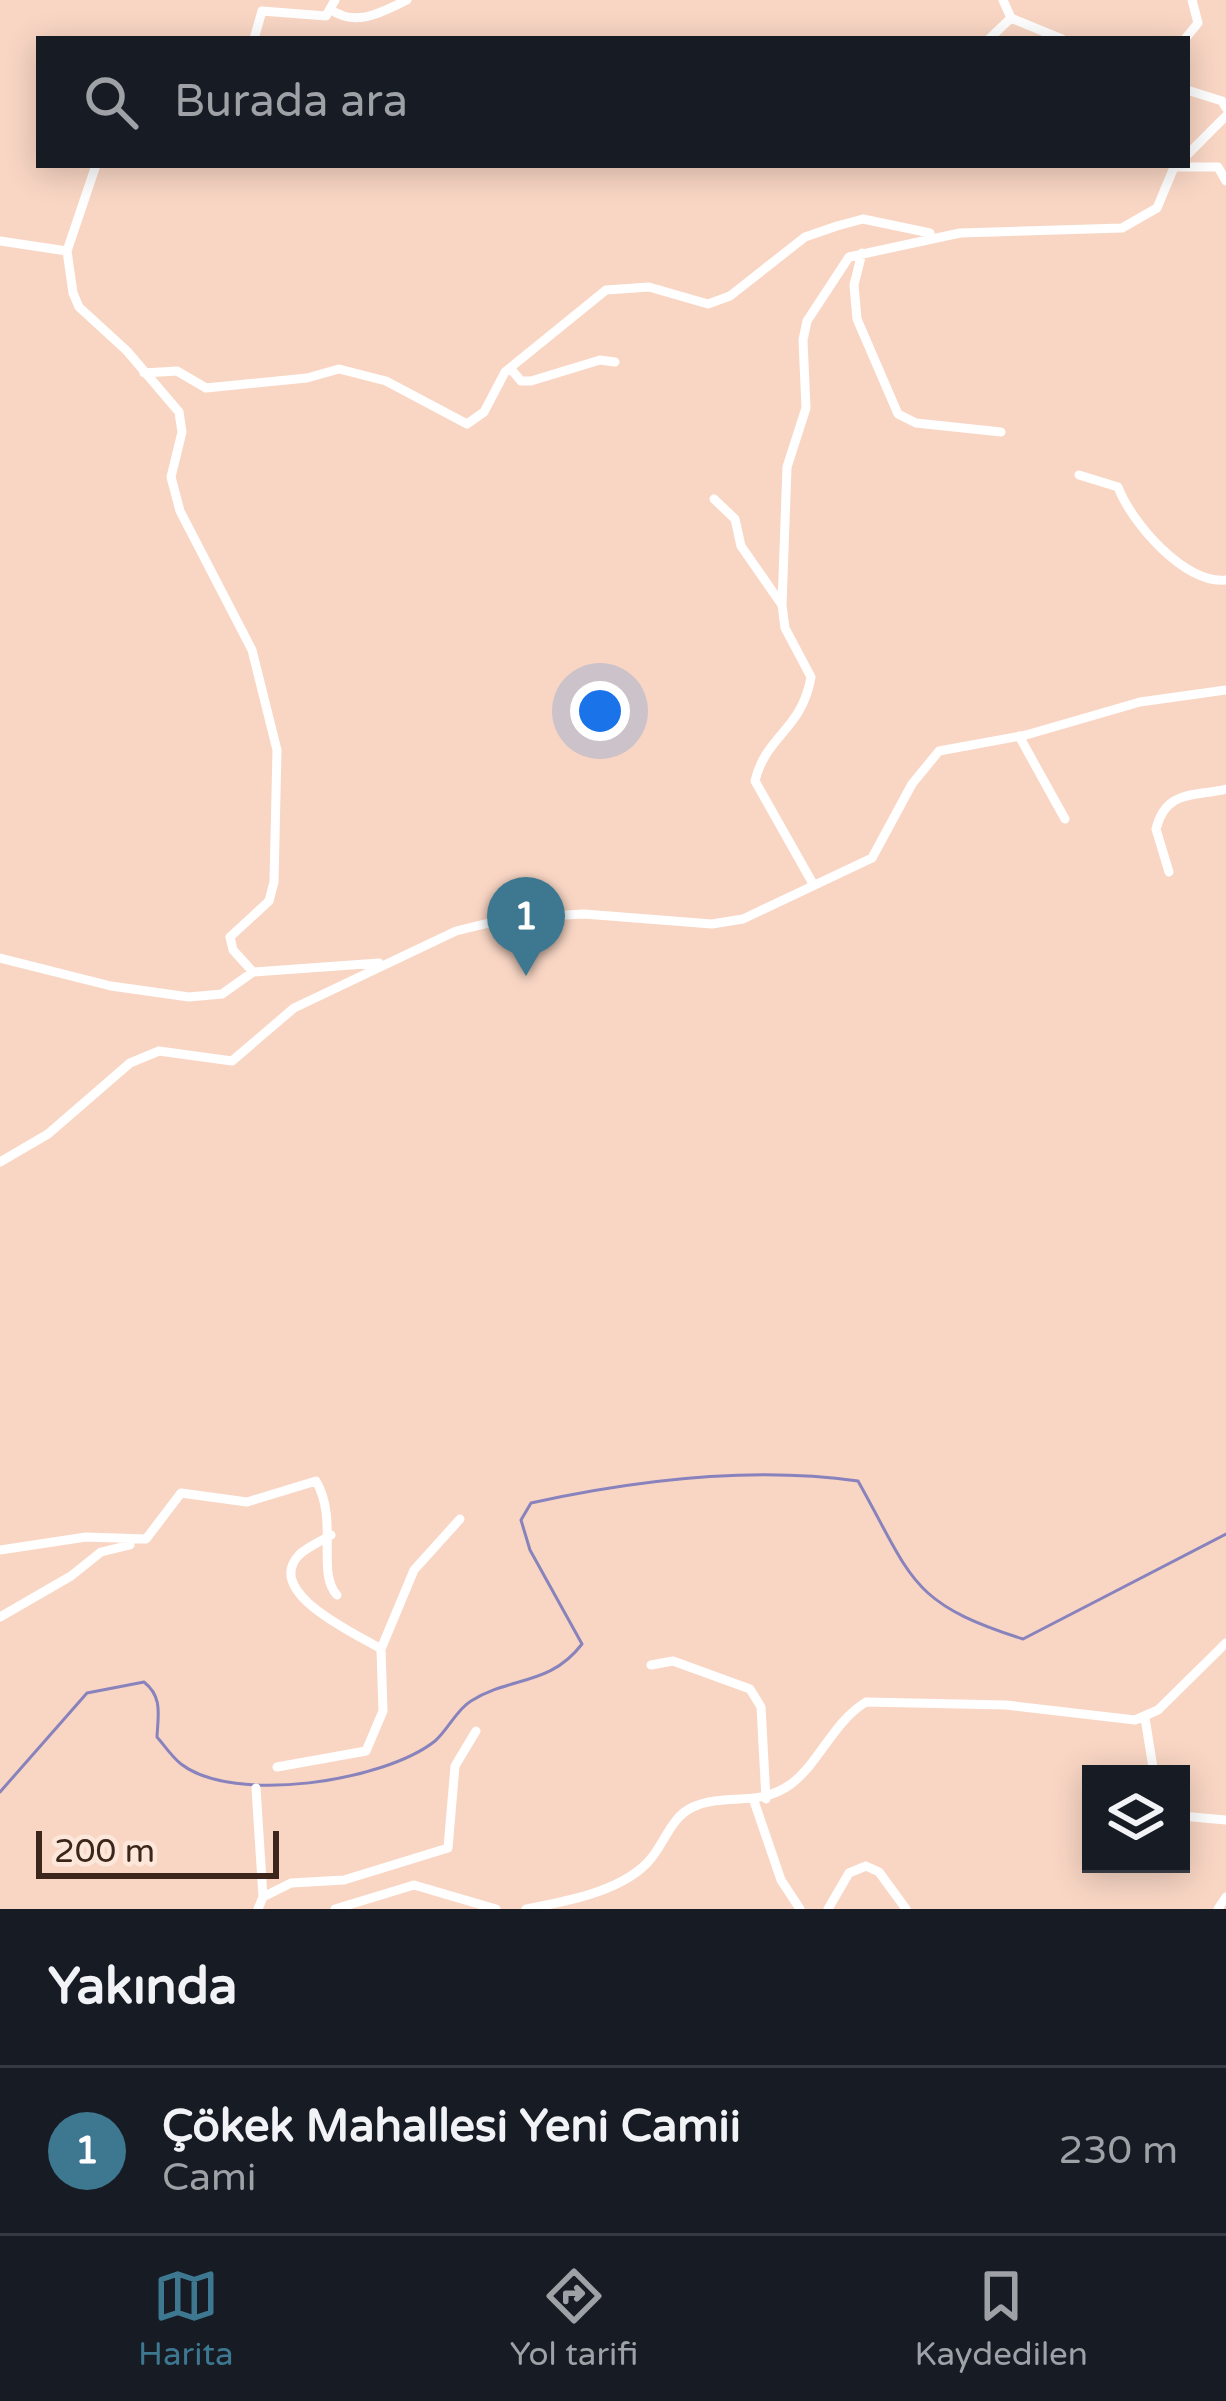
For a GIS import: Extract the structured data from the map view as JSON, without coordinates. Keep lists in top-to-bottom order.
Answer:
{
  "scale_bar": "200 m",
  "page": {
    "search": "Burada ara",
    "pins": "1",
    "scale": "200 m",
    "heading": "Yakında",
    "list": [
      {
        "mark": "1",
        "name": "Çökek Mahallesi Yeni Camii",
        "note": "Cami",
        "value": "230 m"
      }
    ],
    "nav": ["Harita", "Yol tarifi", "Kaydedilen"]
  }
}
